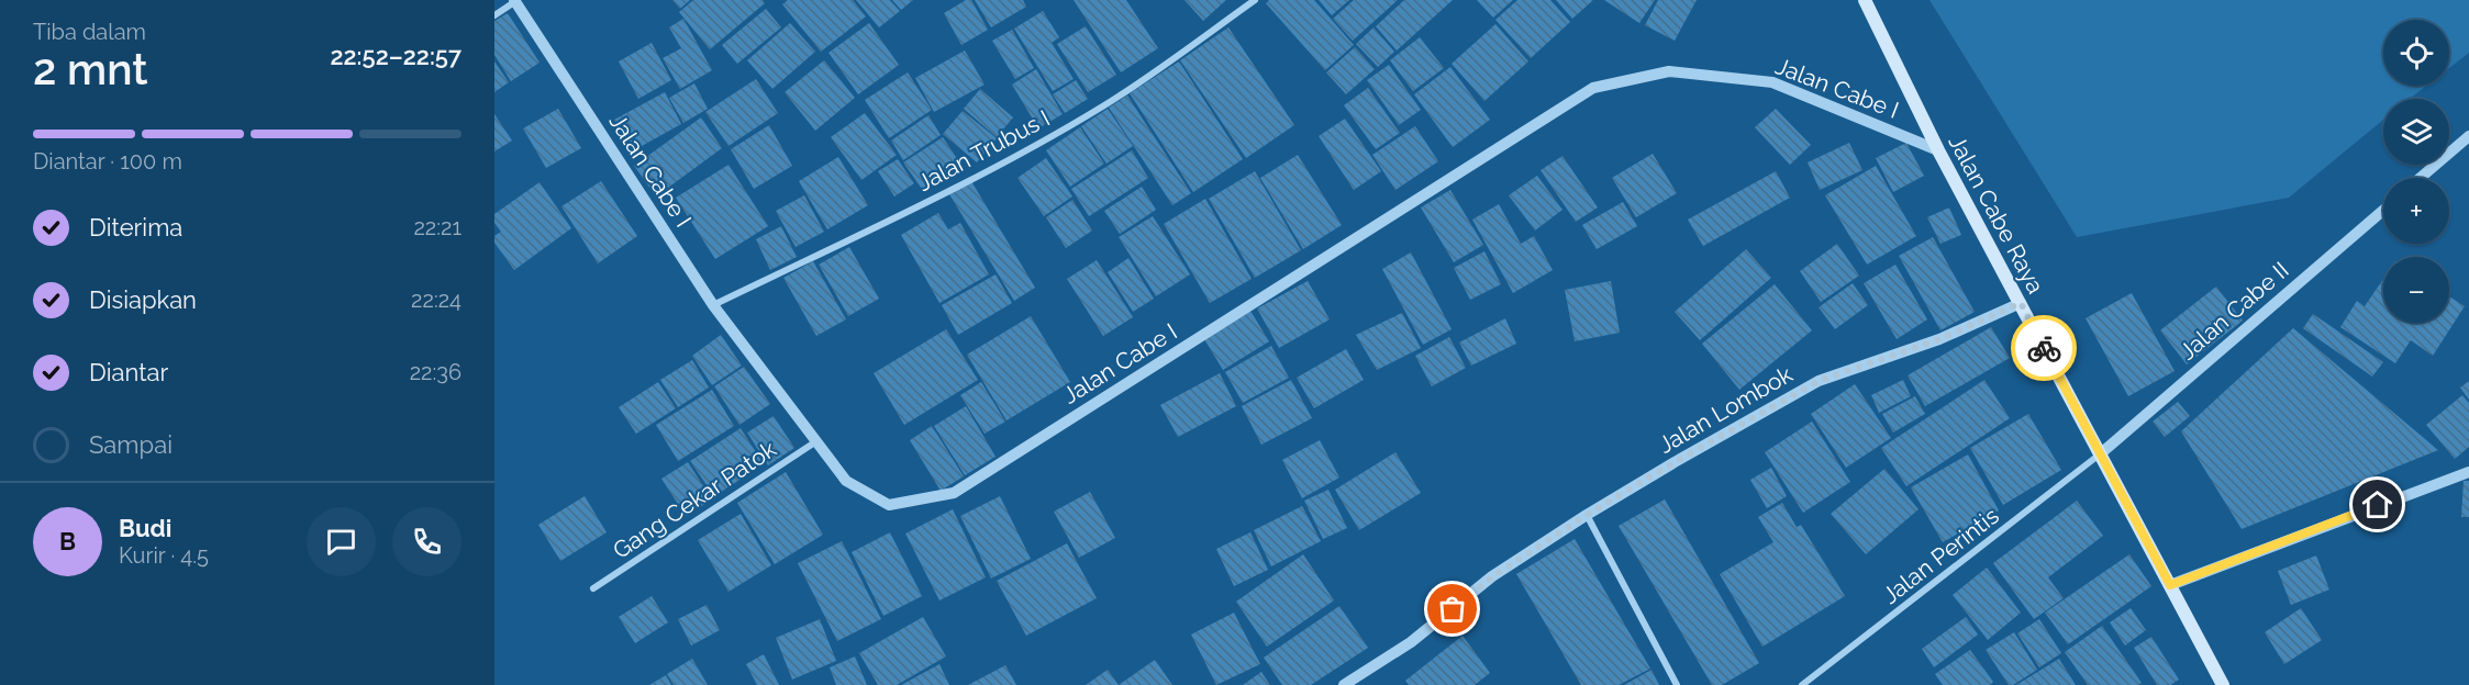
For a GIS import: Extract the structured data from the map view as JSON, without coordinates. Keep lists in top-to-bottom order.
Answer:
{
  "streets": {
    "main road": ["Jalan Cabe Raya"],
    "street": [
      "Jalan Cabe I",
      "Jalan Trubus I",
      "Jalan Cabe II",
      "Jalan Lombok",
      "Gang Cekar Patok",
      "Jalan Perintis"
    ]
  },
  "crossings": [
    ["Jalan Cabe I", "Jalan Trubus I"],
    ["Jalan Cabe I", "Jalan Cabe Raya"],
    ["Jalan Cabe I", "Gang Cekar Patok"],
    ["Jalan Cabe Raya", "Jalan Cabe II"],
    ["Jalan Cabe Raya", "Jalan Lombok"],
    ["Jalan Cabe Raya", "Jalan Perintis"],
    ["Jalan Cabe II", "Jalan Perintis"]
  ],
  "page": {
    "heading": ["2 mnt", "Tiba dalam", "22:52–22:57"],
    "panel": ["Budi", "Kurir · 4.5"],
    "map_buttons": ["+", "−"],
    "bar": "Diantar · 100 m",
    "list": [
      ["Diterima", "22:21"],
      ["Disiapkan", "22:24"],
      ["Diantar", "22:36"],
      "Sampai"
    ],
    "round": "B"
  }
}
